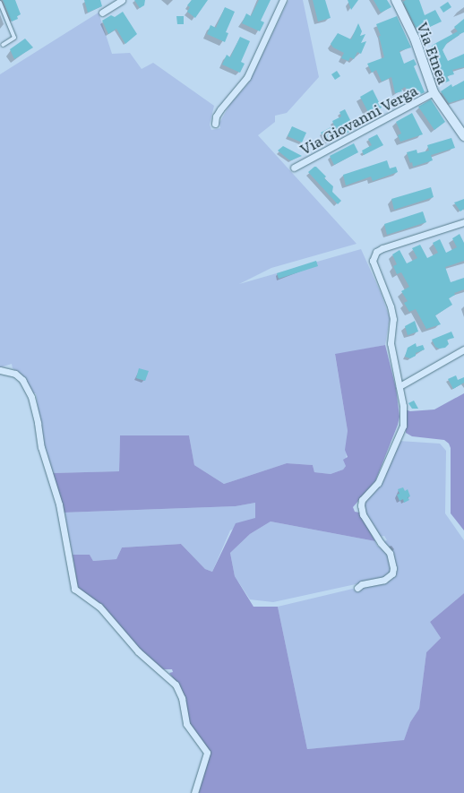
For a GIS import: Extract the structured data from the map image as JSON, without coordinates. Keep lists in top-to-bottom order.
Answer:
{
  "streets": {
    "main road": ["Via Etnea"],
    "street": ["Via Giovanni Verga"]
  },
  "crossings": [
    ["Via Etnea", "Via Giovanni Verga"]
  ]
}
